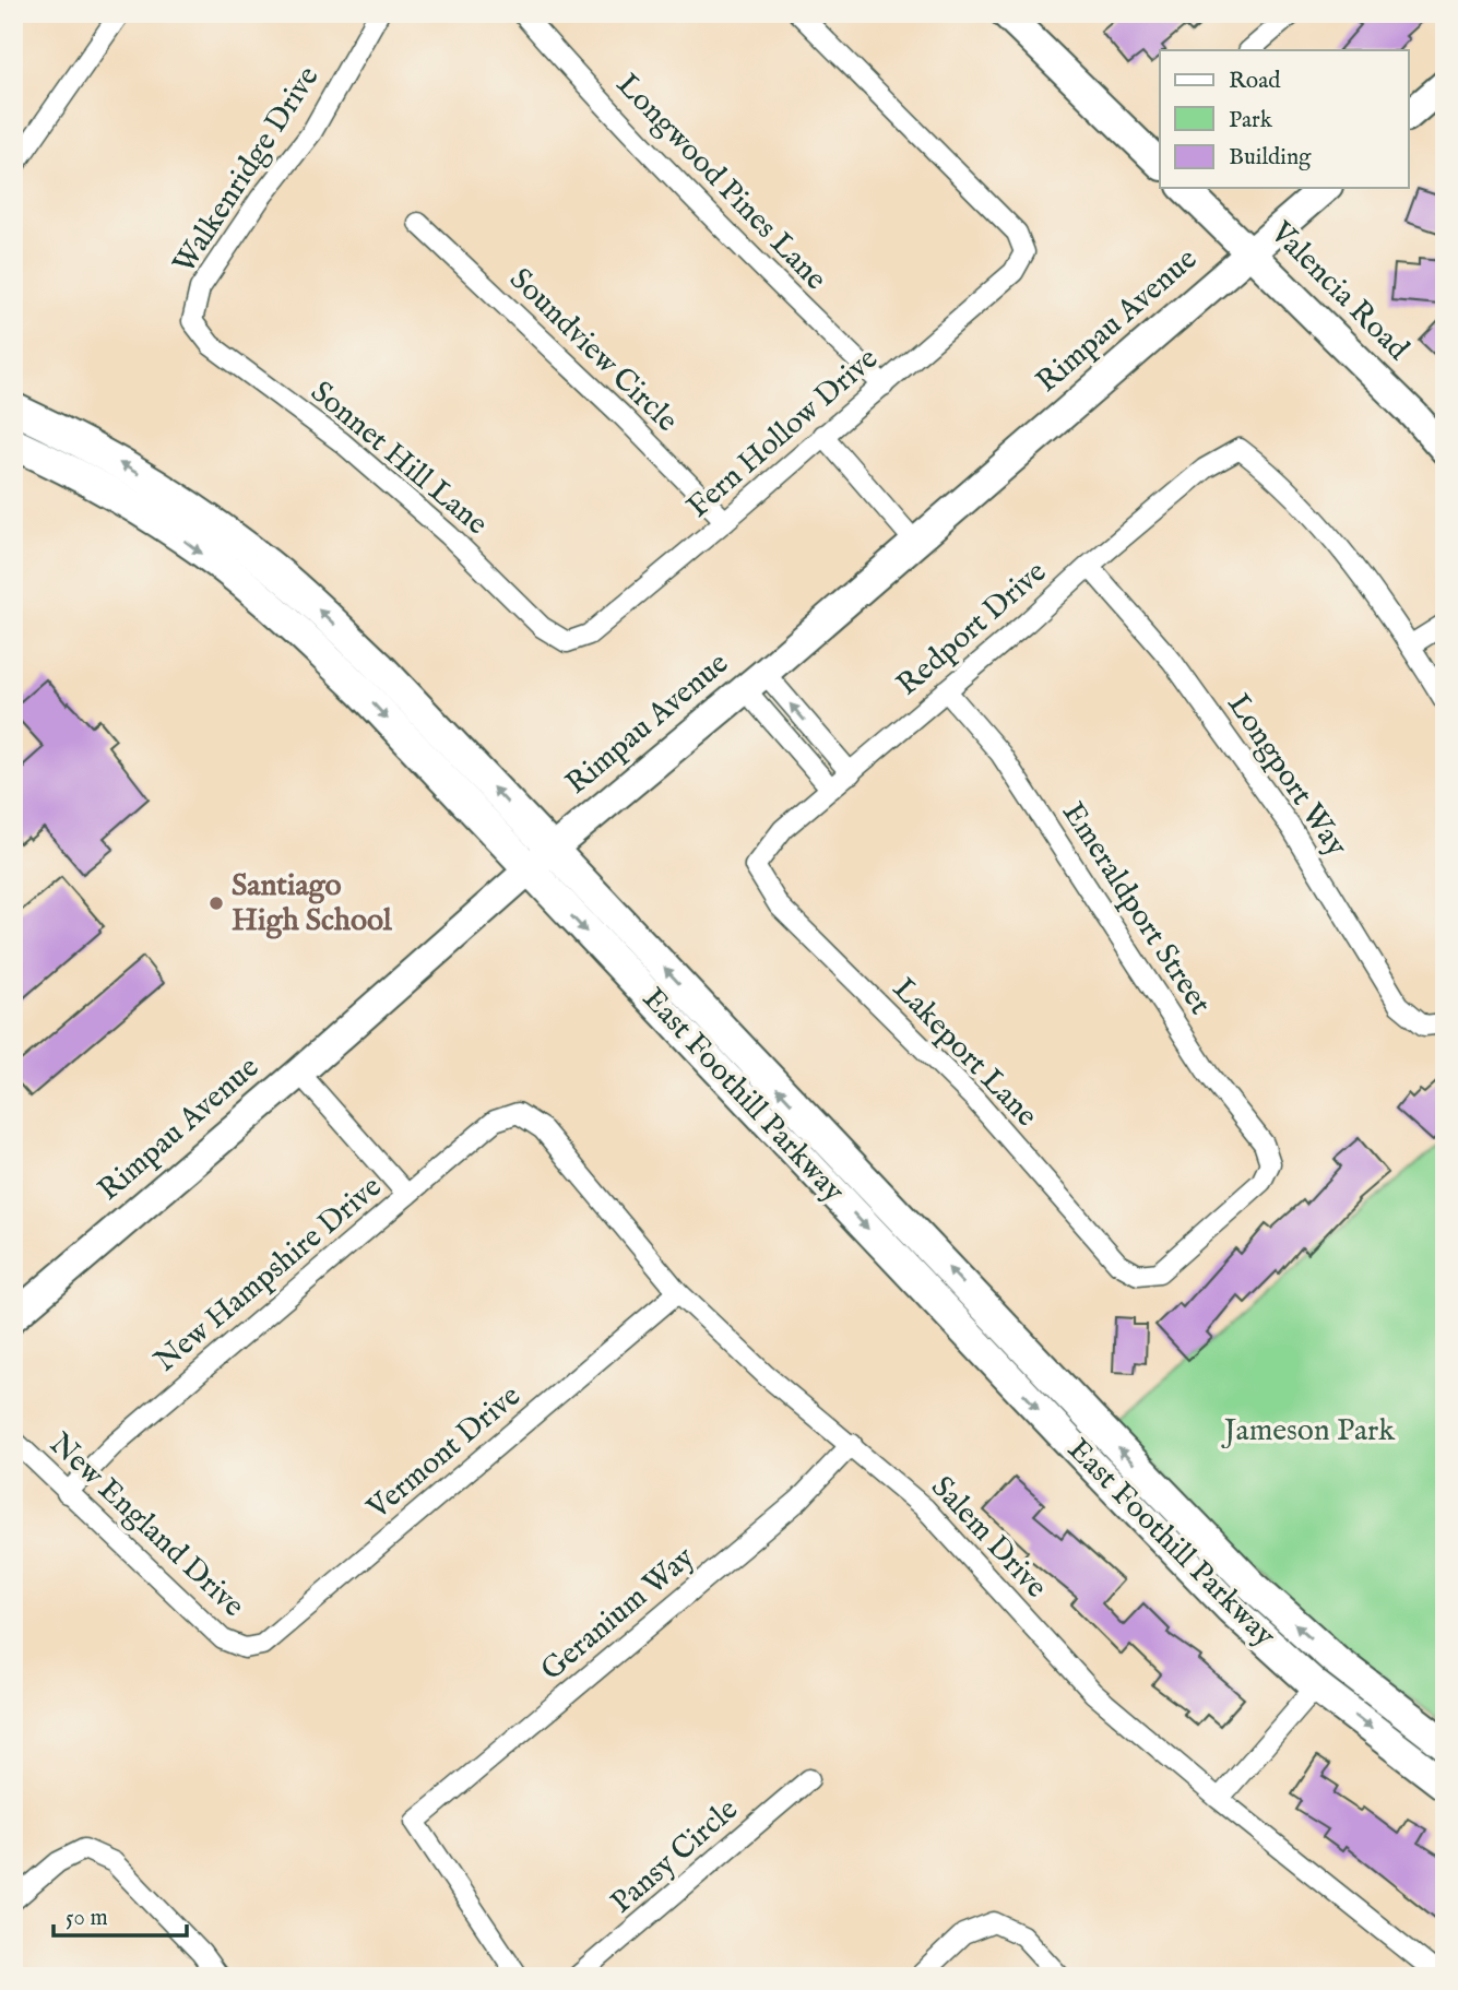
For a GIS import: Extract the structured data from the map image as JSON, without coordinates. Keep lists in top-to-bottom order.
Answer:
{
  "streets": {
    "main road": ["Valencia Road", "Rimpau Avenue", "East Foothill Parkway"],
    "street": [
      "Walkenridge Drive",
      "Longwood Pines Lane",
      "Soundview Circle",
      "Fern Hollow Drive",
      "Sonnet Hill Lane",
      "Redport Drive",
      "Longport Way",
      "Emeraldport Street",
      "Lakeport Lane",
      "New Hampshire Drive",
      "Vermont Drive",
      "New England Drive",
      "Salem Drive",
      "Geranium Way",
      "Pansy Circle"
    ]
  },
  "crossings": [
    ["Walkenridge Drive", "Sonnet Hill Lane"],
    ["Longwood Pines Lane", "Fern Hollow Drive"],
    ["Valencia Road", "Rimpau Avenue"],
    ["Rimpau Avenue", "East Foothill Parkway"],
    ["Soundview Circle", "Fern Hollow Drive"],
    ["Fern Hollow Drive", "Sonnet Hill Lane"],
    ["Redport Drive", "Longport Way"],
    ["Redport Drive", "Emeraldport Street"],
    ["Redport Drive", "Lakeport Lane"],
    ["Emeraldport Street", "Lakeport Lane"],
    ["New Hampshire Drive", "New England Drive"],
    ["New Hampshire Drive", "Salem Drive"],
    ["Vermont Drive", "New England Drive"],
    ["Vermont Drive", "Salem Drive"],
    ["Salem Drive", "Geranium Way"]
  ],
  "parks": ["Jameson Park"],
  "places": ["Santiago High School"],
  "legend": ["Road", "Park", "Building"],
  "scale_bar": "50 m"
}
